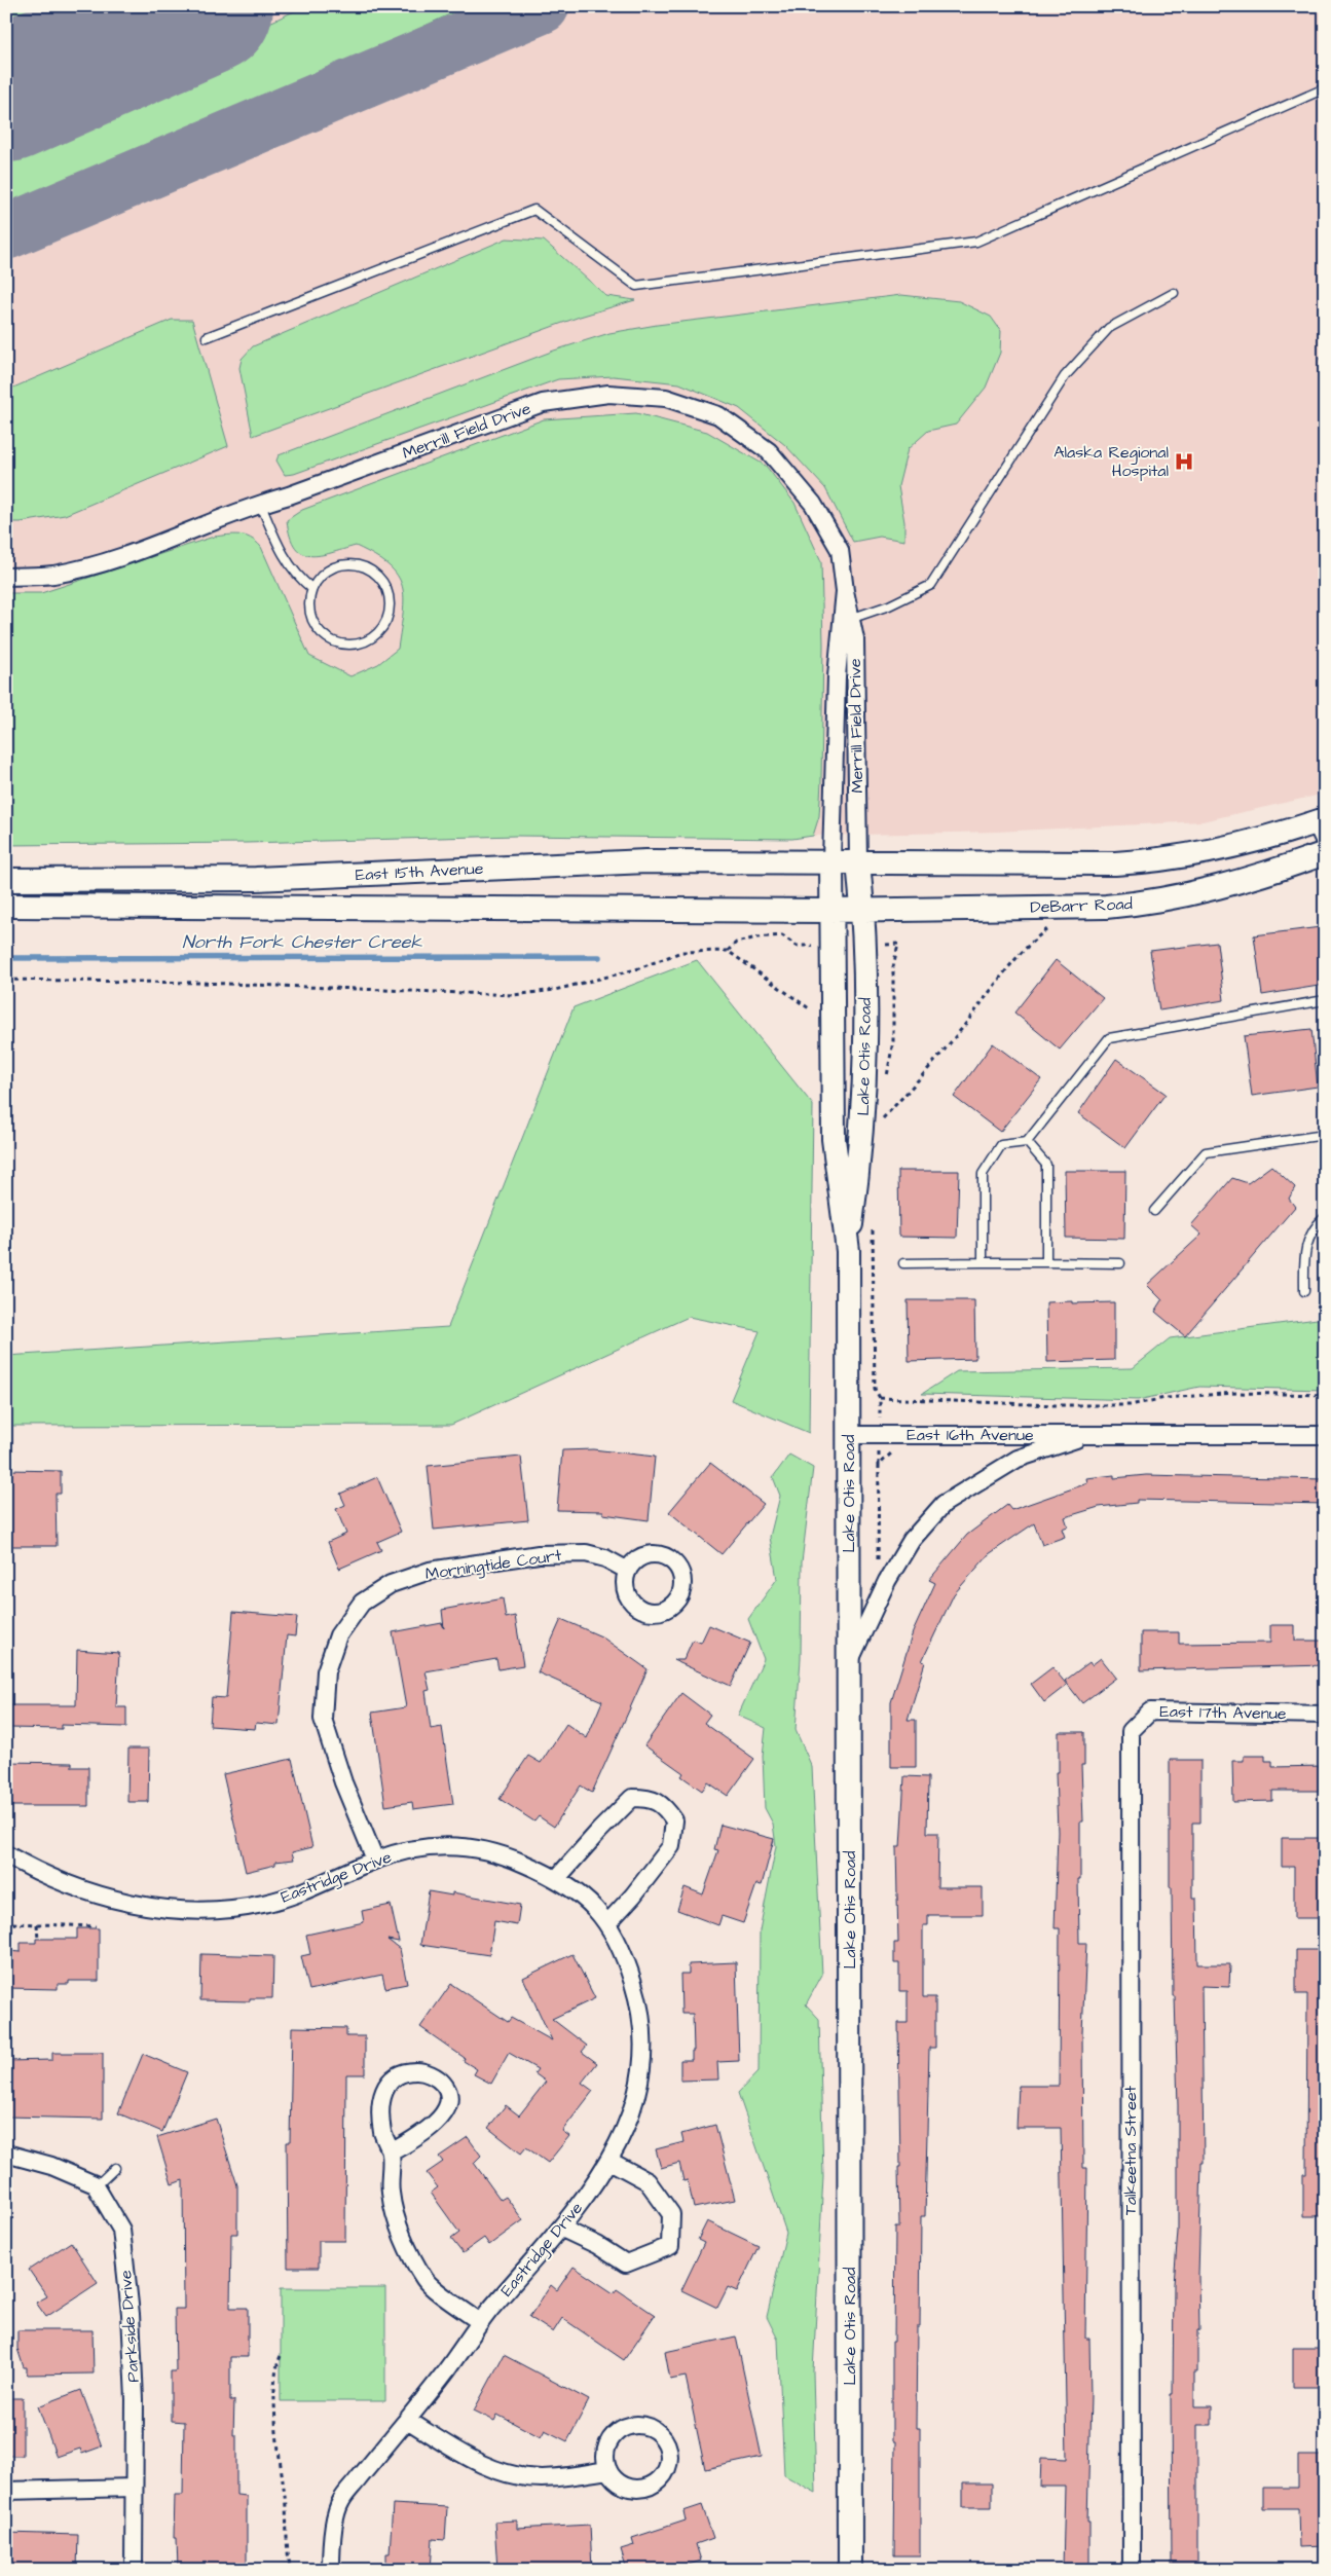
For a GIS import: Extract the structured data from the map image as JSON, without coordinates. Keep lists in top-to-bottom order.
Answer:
{
  "streets": {
    "main road": ["East 15th Avenue", "DeBarr Road", "Lake Otis Road"],
    "street": [
      "Merrill Field Drive",
      "East 16th Avenue",
      "Morningtide Court",
      "East 17th Avenue",
      "Eastridge Drive",
      "Talkeetna Street",
      "Parkside Drive"
    ]
  },
  "crossings": [
    ["Merrill Field Drive", "East 15th Avenue"],
    ["Merrill Field Drive", "Lake Otis Road"],
    ["East 15th Avenue", "DeBarr Road"],
    ["East 15th Avenue", "Lake Otis Road"],
    ["DeBarr Road", "Lake Otis Road"],
    ["Lake Otis Road", "East 16th Avenue"],
    ["Morningtide Court", "Eastridge Drive"],
    ["East 17th Avenue", "Talkeetna Street"]
  ],
  "water": ["North Fork Chester Creek"],
  "places": {
    "hospital": ["Alaska Regional Hospital"]
  }
}
